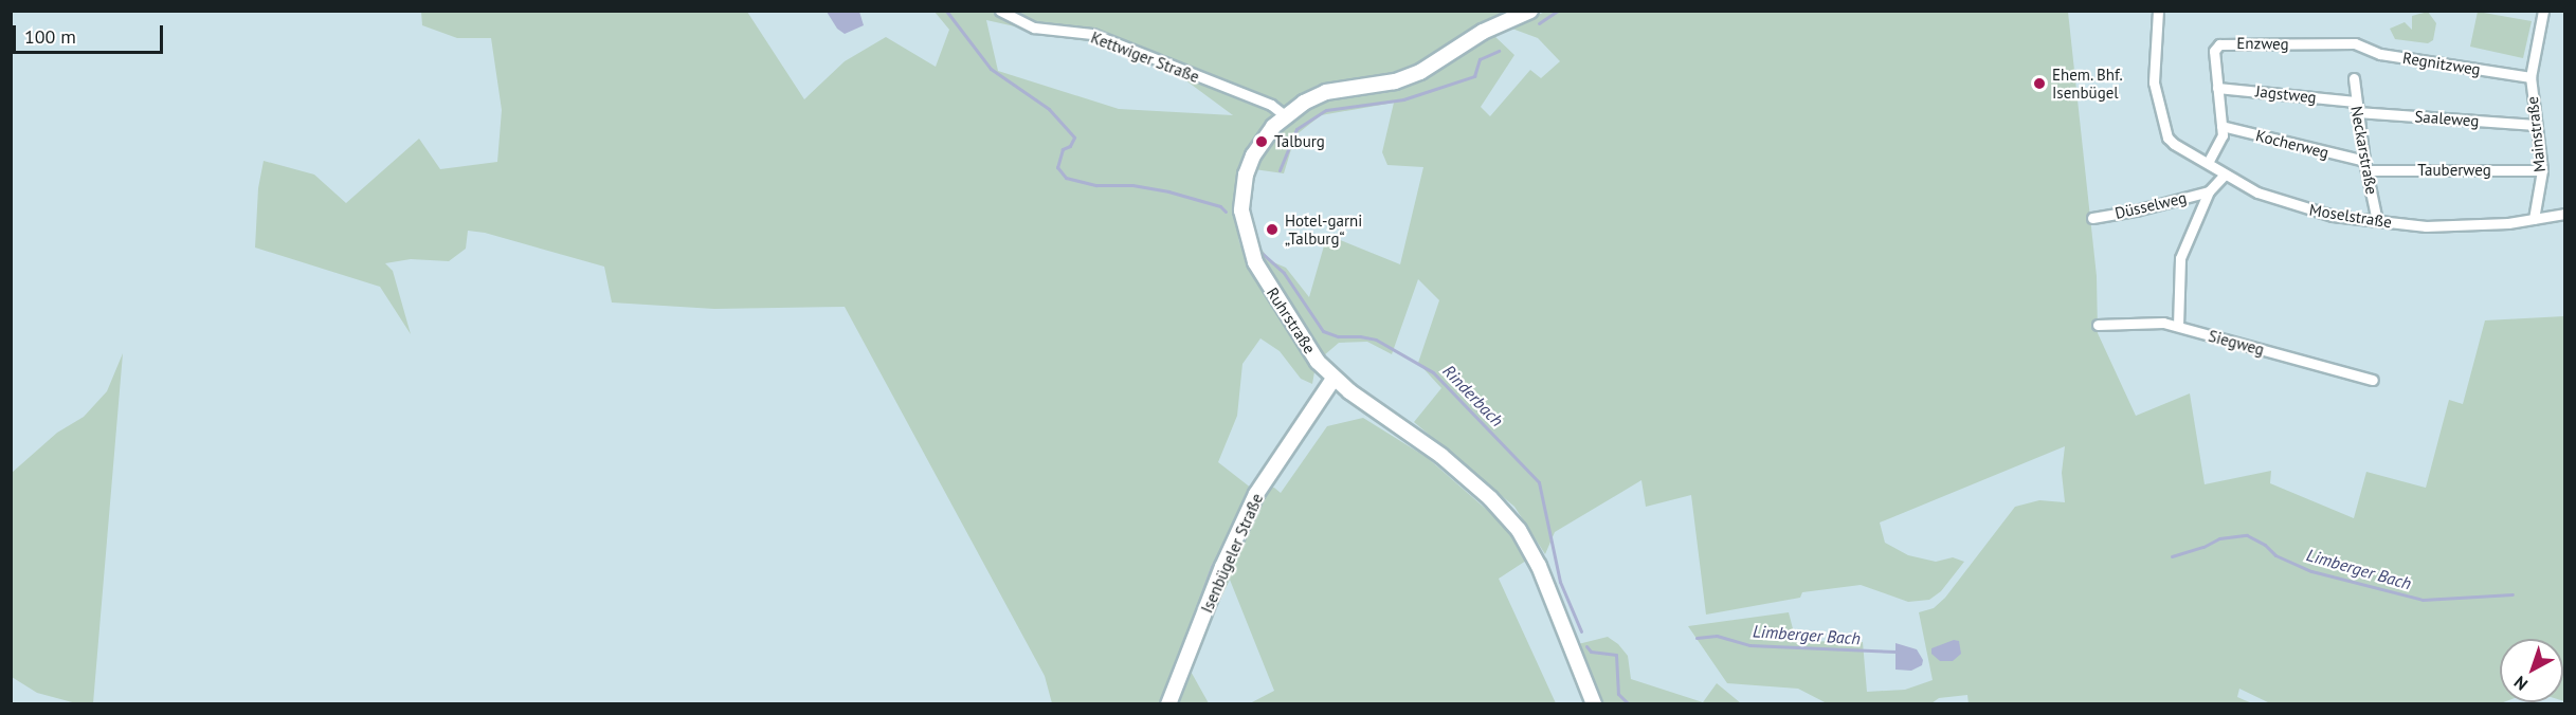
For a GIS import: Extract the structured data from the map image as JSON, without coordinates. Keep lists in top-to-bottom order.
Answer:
{
  "streets": {
    "main road": ["Ruhrstraße", "Isenbügeler Straße"],
    "street": [
      "Enzweg",
      "Kettwiger Straße",
      "Regnitzweg",
      "Jagstweg",
      "Saaleweg",
      "Mainstraße",
      "Kocherweg",
      "Neckarstraße",
      "Tauberweg",
      "Düsselweg",
      "Moselstraße",
      "Siegweg"
    ]
  },
  "crossings": [
    ["Enzweg", "Regnitzweg"],
    ["Enzweg", "Jagstweg"],
    ["Enzweg", "Kocherweg"],
    ["Enzweg", "Moselstraße"],
    ["Kettwiger Straße", "Ruhrstraße"],
    ["Regnitzweg", "Mainstraße"],
    ["Jagstweg", "Saaleweg"],
    ["Jagstweg", "Neckarstraße"],
    ["Saaleweg", "Mainstraße"],
    ["Saaleweg", "Neckarstraße"],
    ["Mainstraße", "Tauberweg"],
    ["Mainstraße", "Moselstraße"],
    ["Kocherweg", "Neckarstraße"],
    ["Kocherweg", "Tauberweg"],
    ["Neckarstraße", "Tauberweg"],
    ["Neckarstraße", "Moselstraße"],
    ["Ruhrstraße", "Isenbügeler Straße"]
  ],
  "water": ["Rinderbach", "Limberger Bach"],
  "places": ["Ehem. Bhf. Isenbügel", "Talburg", "Hotel-garni „Talburg“"],
  "scale_bar": "100 m",
  "north": "bottom left"
}
